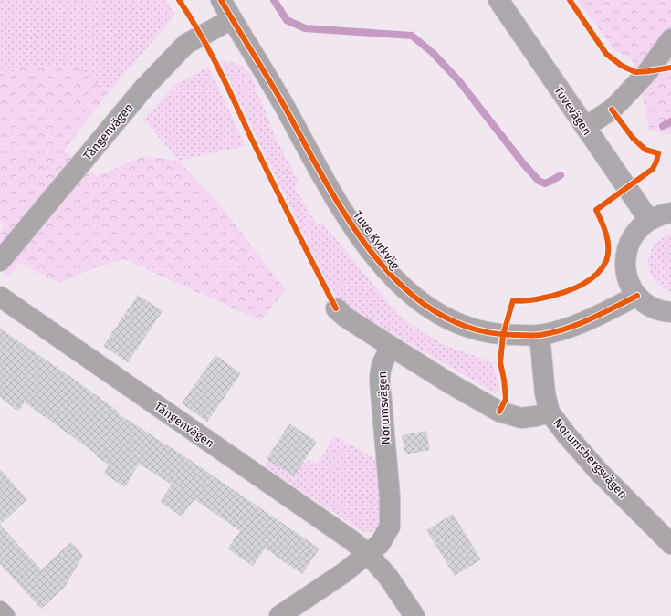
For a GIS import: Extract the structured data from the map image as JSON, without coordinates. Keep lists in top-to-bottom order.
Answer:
{
  "streets": {
    "main road": ["Tuvevägen"],
    "street": [
      "Tångenvägen",
      "Tuve Kyrkväg",
      "Norumsvägen",
      "Norumsbergsvägen"
    ]
  },
  "crossings": [
    ["Tångenvägen", "Tuve Kyrkväg"],
    ["Tångenvägen", "Norumsvägen"],
    ["Tuve Kyrkväg", "Norumsbergsvägen"]
  ]
}
